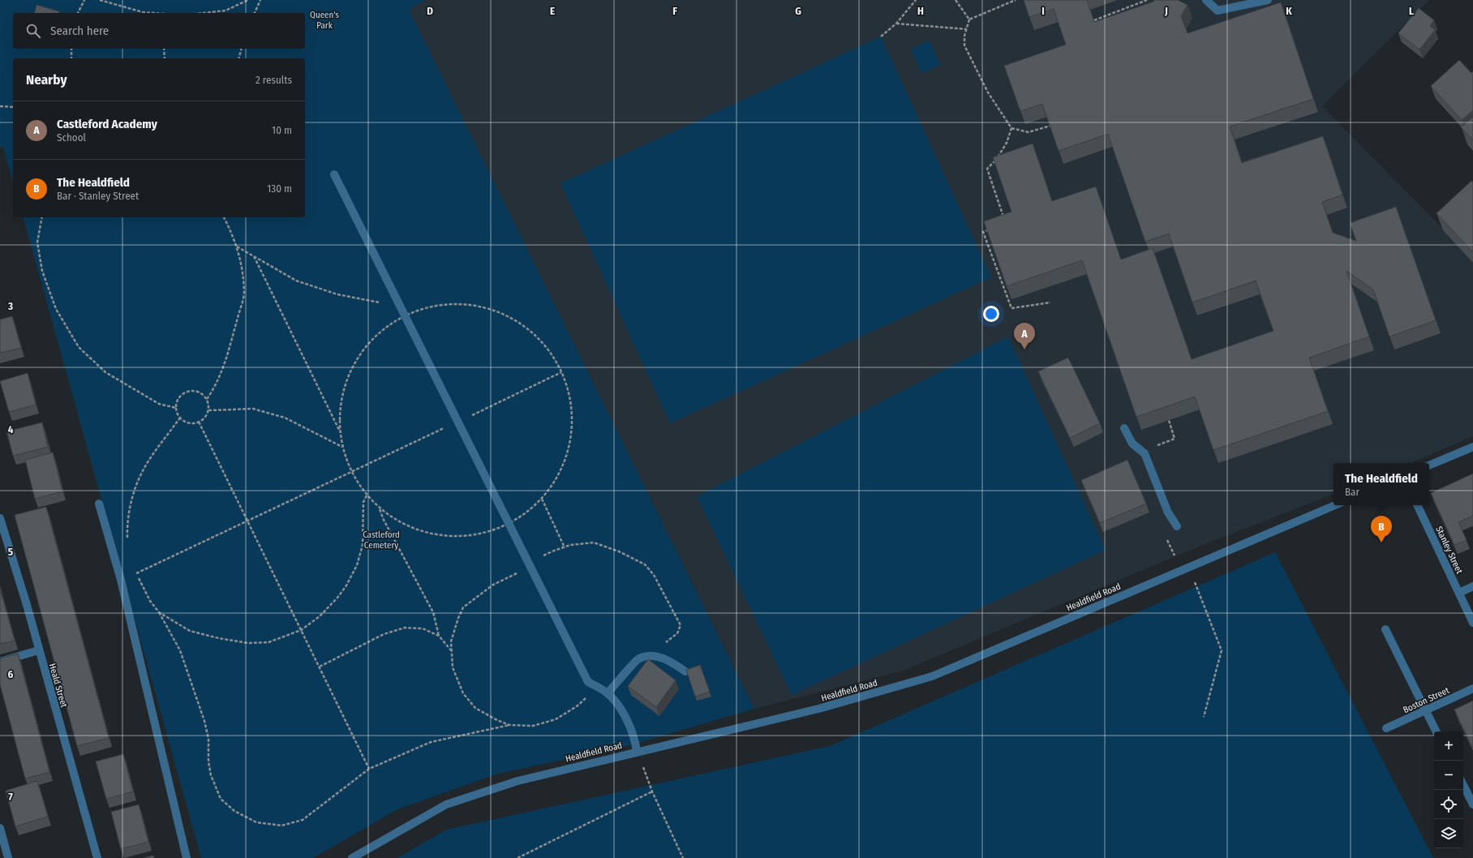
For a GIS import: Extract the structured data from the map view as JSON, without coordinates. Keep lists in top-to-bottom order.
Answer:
{
  "streets": {
    "street": [
      "Stanley Street",
      "Healdfield Road",
      "Heald Street",
      "Boston Street"
    ]
  },
  "parks": ["Queen's Park", "Castleford Cemetery"],
  "page": {
    "search": "Search here",
    "heading": ["Nearby", "2 results"],
    "list": [
      {
        "mark": "A",
        "name": "Castleford Academy",
        "note": "School",
        "value": "10 m"
      },
      {
        "mark": "B",
        "name": "The Healdfield",
        "note": "Bar · Stanley Street",
        "value": "130 m"
      }
    ],
    "pins": ["A", "B"],
    "popup": ["The Healdfield", "Bar"],
    "map_buttons": ["+", "−"]
  },
  "grid": {
    "columns": [
      "D",
      "E",
      "F",
      "G",
      "H",
      "I",
      "J",
      "K",
      "L"
    ],
    "rows": [
      "3",
      "4",
      "5",
      "6",
      "7"
    ]
  }
}
